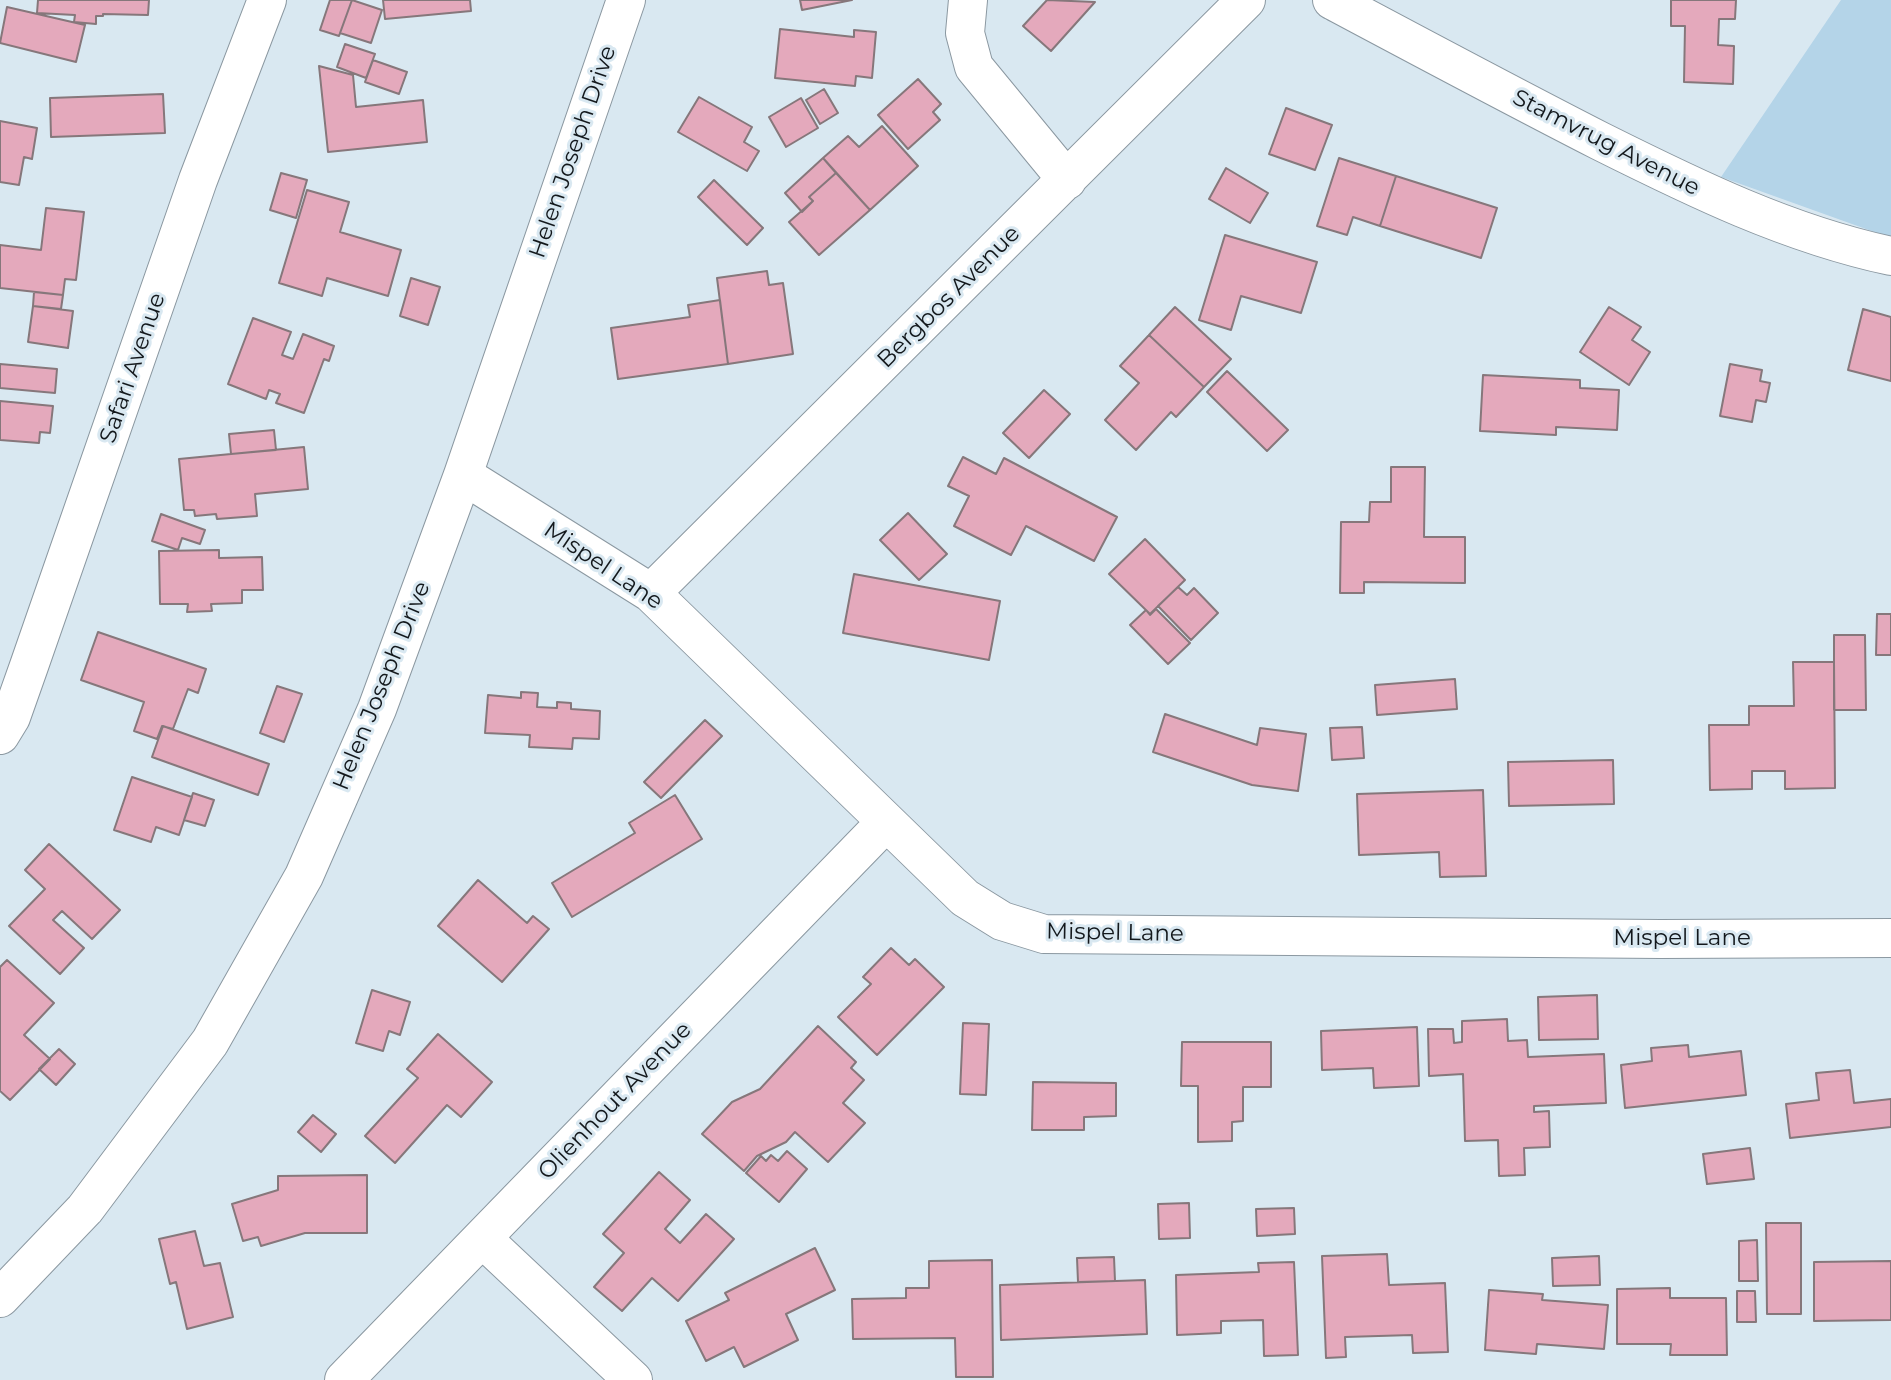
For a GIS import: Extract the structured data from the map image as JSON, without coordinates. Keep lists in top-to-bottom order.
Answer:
{
  "streets": {
    "street": [
      "Stamvrug Avenue",
      "Helen Joseph Drive",
      "Bergbos Avenue",
      "Safari Avenue",
      "Mispel Lane",
      "Olienhout Avenue"
    ]
  },
  "crossings": [
    ["Helen Joseph Drive", "Mispel Lane"],
    ["Bergbos Avenue", "Mispel Lane"],
    ["Mispel Lane", "Olienhout Avenue"]
  ]
}
